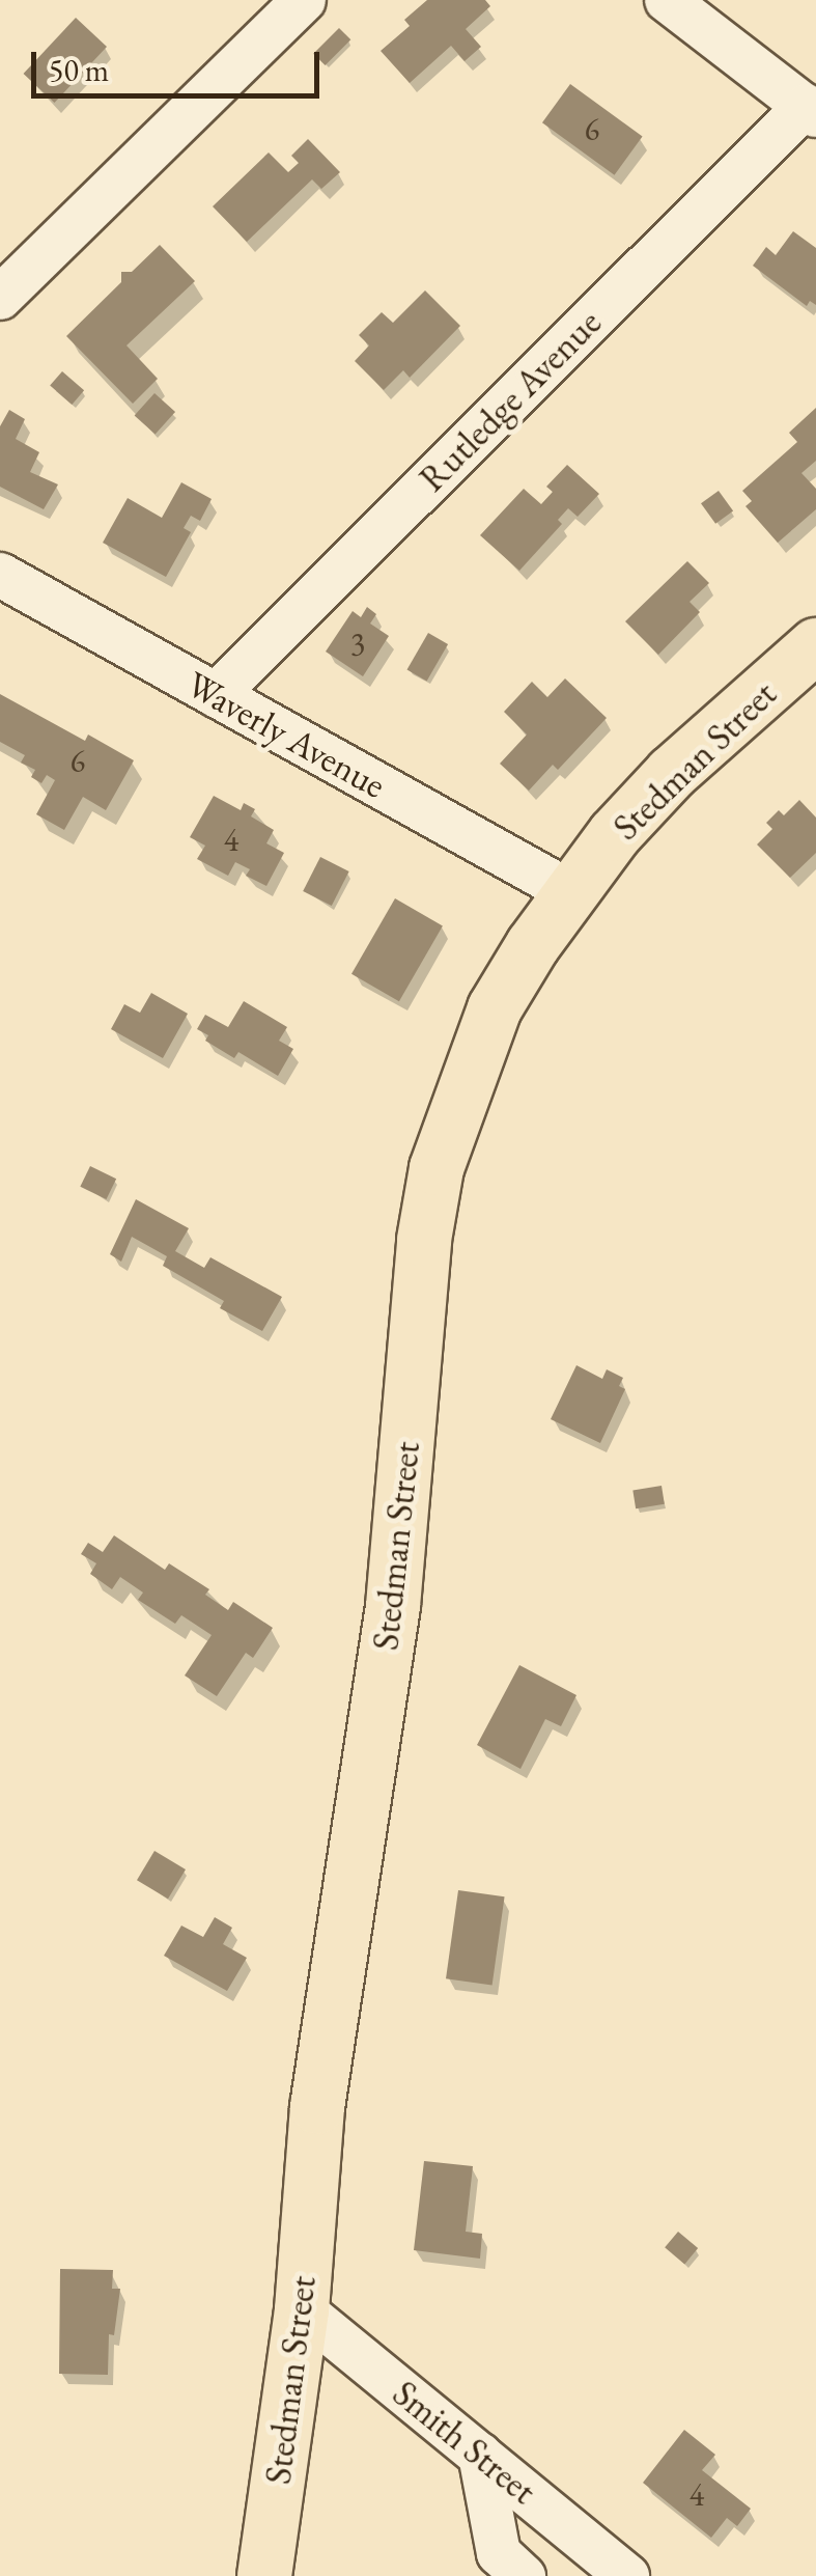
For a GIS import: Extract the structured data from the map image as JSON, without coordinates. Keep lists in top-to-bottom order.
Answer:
{
  "streets": {
    "main road": ["Stedman Street"],
    "street": ["Rutledge Avenue", "Waverly Avenue", "Smith Street"]
  },
  "crossings": [
    ["Rutledge Avenue", "Waverly Avenue"],
    ["Waverly Avenue", "Stedman Street"],
    ["Stedman Street", "Smith Street"]
  ],
  "house_numbers": [
    "6",
    "3",
    "6",
    "4",
    "4"
  ],
  "scale_bar": "50 m"
}
